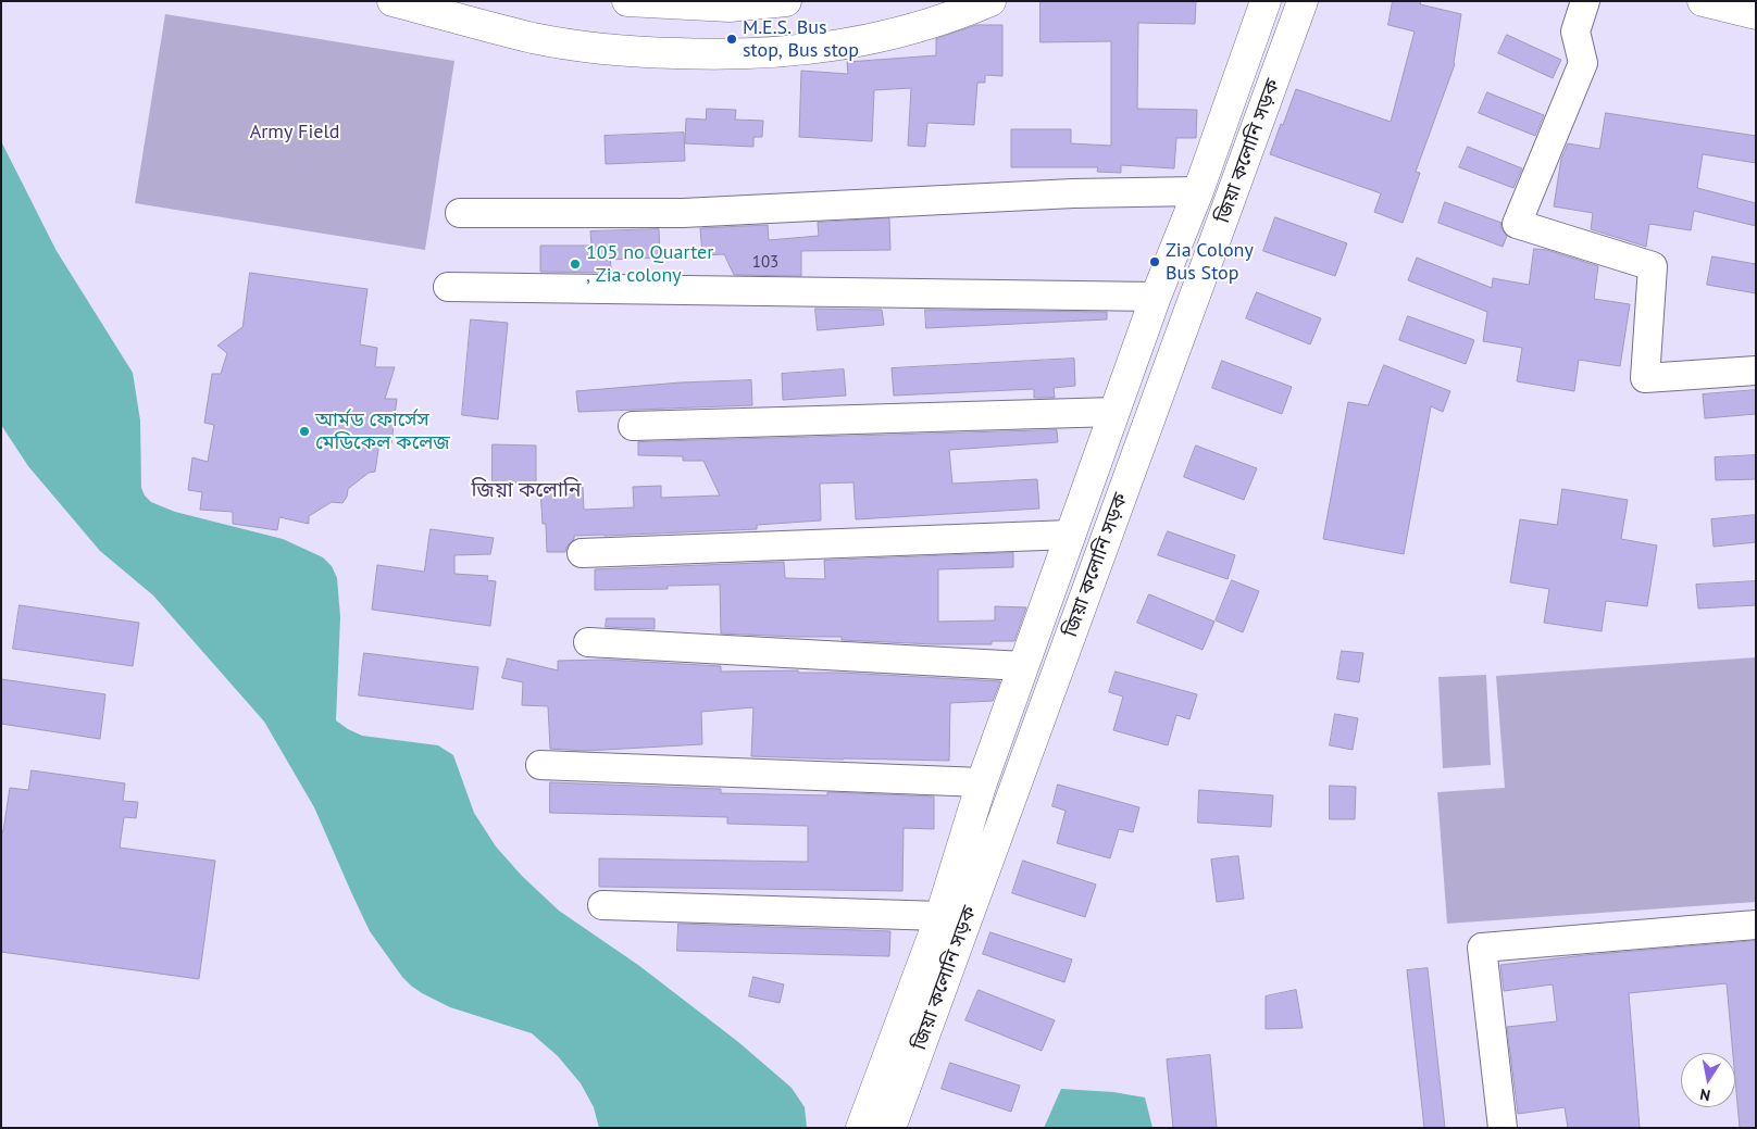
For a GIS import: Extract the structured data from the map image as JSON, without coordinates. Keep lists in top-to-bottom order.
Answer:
{
  "streets": {
    "main road": ["জিয়া কলোনি সড়ক"]
  },
  "districts": ["জিয়া কলোনি"],
  "parks": ["Army Field"],
  "places": [
    "M.E.S. Bus stop, Bus stop",
    "Zia Colony Bus Stop",
    "105 no Quarter , Zia colony",
    "আর্মড ফোর্সেস মেডিকেল কলেজ"
  ],
  "house_numbers": ["103"],
  "north": "bottom"
}
